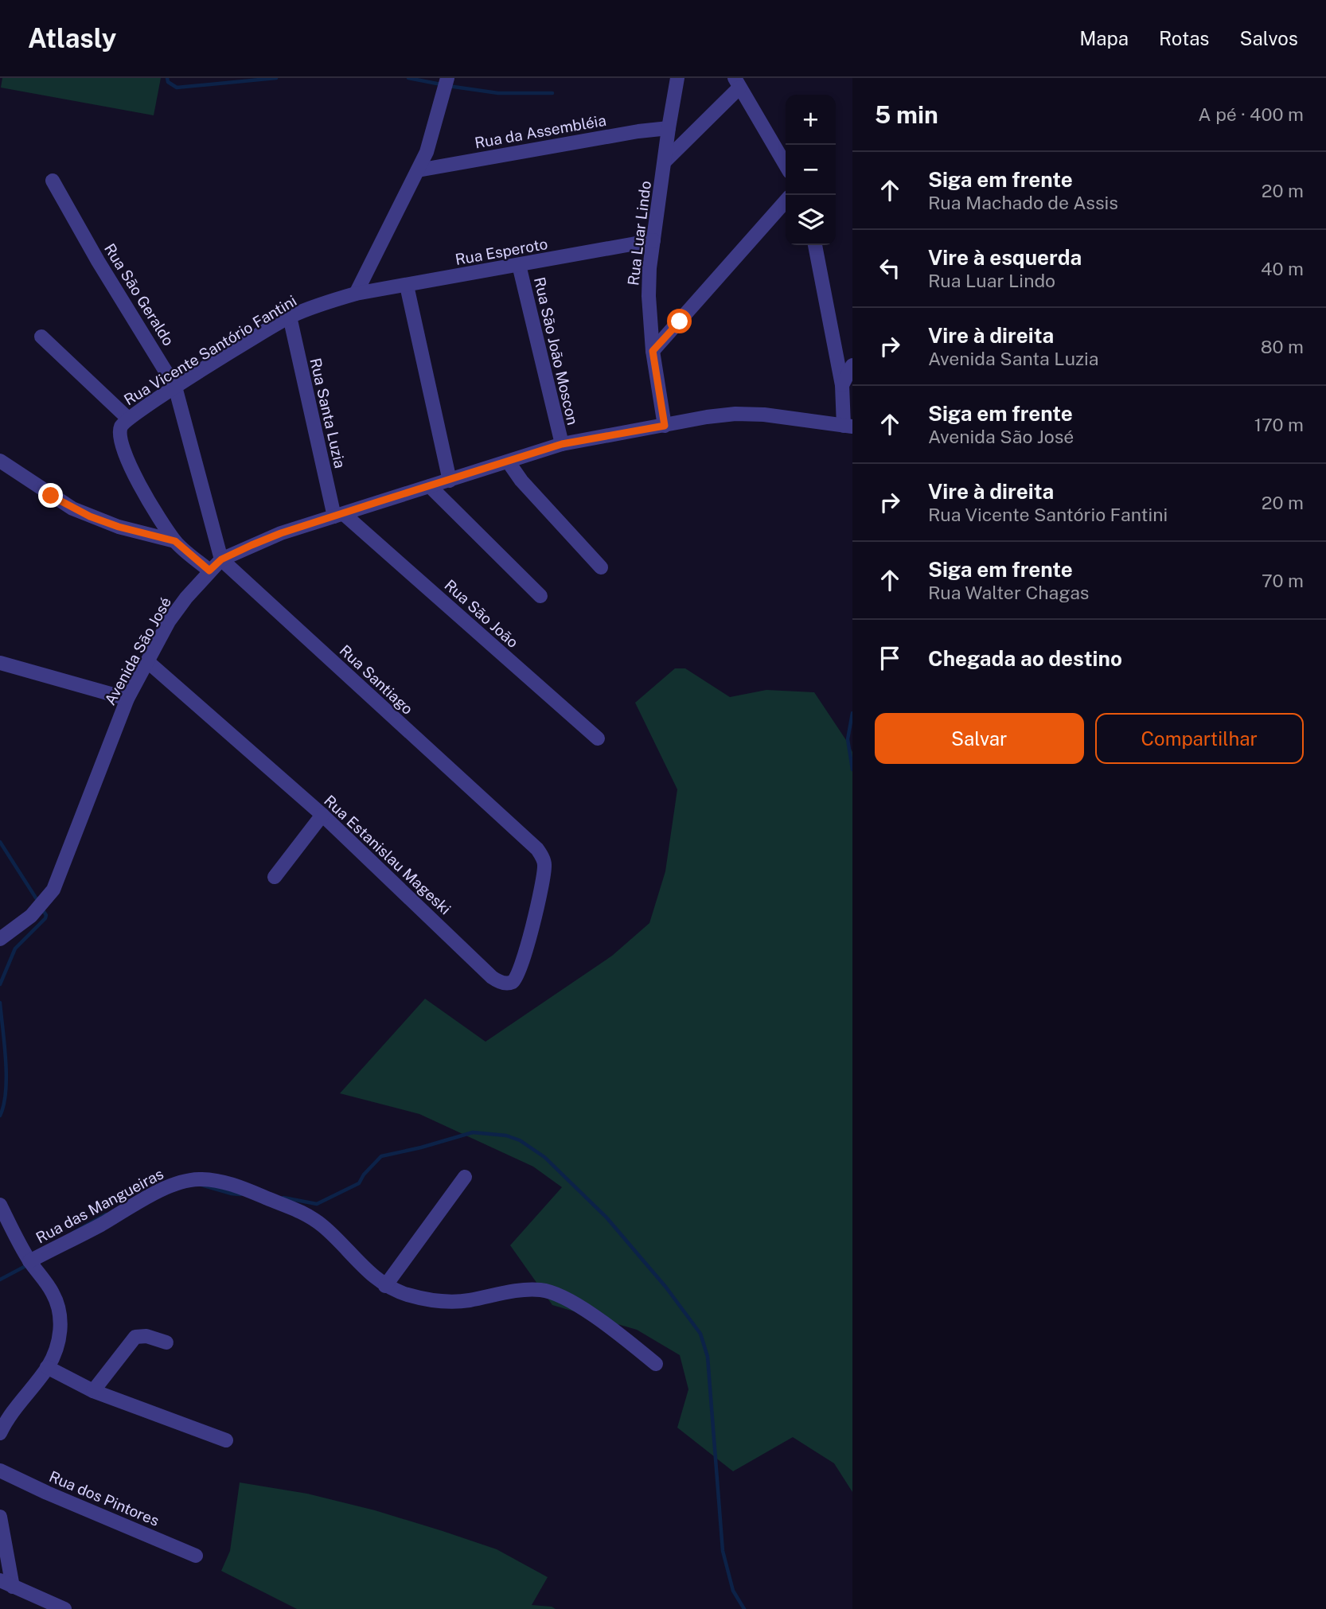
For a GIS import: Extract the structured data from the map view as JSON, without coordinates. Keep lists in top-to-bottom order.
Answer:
{
  "streets": {
    "street": [
      "Rua da Assembléia",
      "Rua Luar Lindo",
      "Rua Esperoto",
      "Rua São Geraldo",
      "Rua Vicente Santório Fantini",
      "Rua São João Moscon",
      "Rua Santa Luzia",
      "Rua São João",
      "Avenida São José",
      "Rua Santiago",
      "Rua Estanislau Mageski",
      "Rua das Mangueiras",
      "Rua dos Pintores"
    ]
  },
  "crossings": [
    ["Rua da Assembléia", "Rua Luar Lindo"],
    ["Rua Luar Lindo", "Rua Esperoto"],
    ["Rua Luar Lindo", "Avenida São José"],
    ["Rua Esperoto", "Rua Vicente Santório Fantini"],
    ["Rua Esperoto", "Rua São João Moscon"],
    ["Rua São Geraldo", "Rua Vicente Santório Fantini"],
    ["Rua São Geraldo", "Avenida São José"],
    ["Rua São Geraldo", "Rua Santiago"],
    ["Rua Vicente Santório Fantini", "Rua Santa Luzia"],
    ["Rua Vicente Santório Fantini", "Avenida São José"],
    ["Rua São João Moscon", "Avenida São José"],
    ["Rua Santa Luzia", "Rua São João"],
    ["Rua Santa Luzia", "Avenida São José"],
    ["Rua São João", "Avenida São José"],
    ["Avenida São José", "Rua Santiago"],
    ["Avenida São José", "Rua Estanislau Mageski"],
    ["Rua Santiago", "Rua Estanislau Mageski"]
  ],
  "page": {
    "header": "Atlasly",
    "nav": ["Mapa", "Rotas", "Salvos"],
    "heading": ["5 min", "A pé · 400 m"],
    "map_buttons": ["+", "−"],
    "list": [
      ["Siga em frente", "Rua Machado de Assis", "20 m"],
      ["Vire à esquerda", "Rua Luar Lindo", "40 m"],
      ["Vire à direita", "Avenida Santa Luzia", "80 m"],
      ["Siga em frente", "Avenida São José", "170 m"],
      ["Vire à direita", "Rua Vicente Santório Fantini", "20 m"],
      ["Siga em frente", "Rua Walter Chagas", "70 m"],
      "Chegada ao destino"
    ],
    "buttons": ["Salvar", "Compartilhar"]
  }
}
